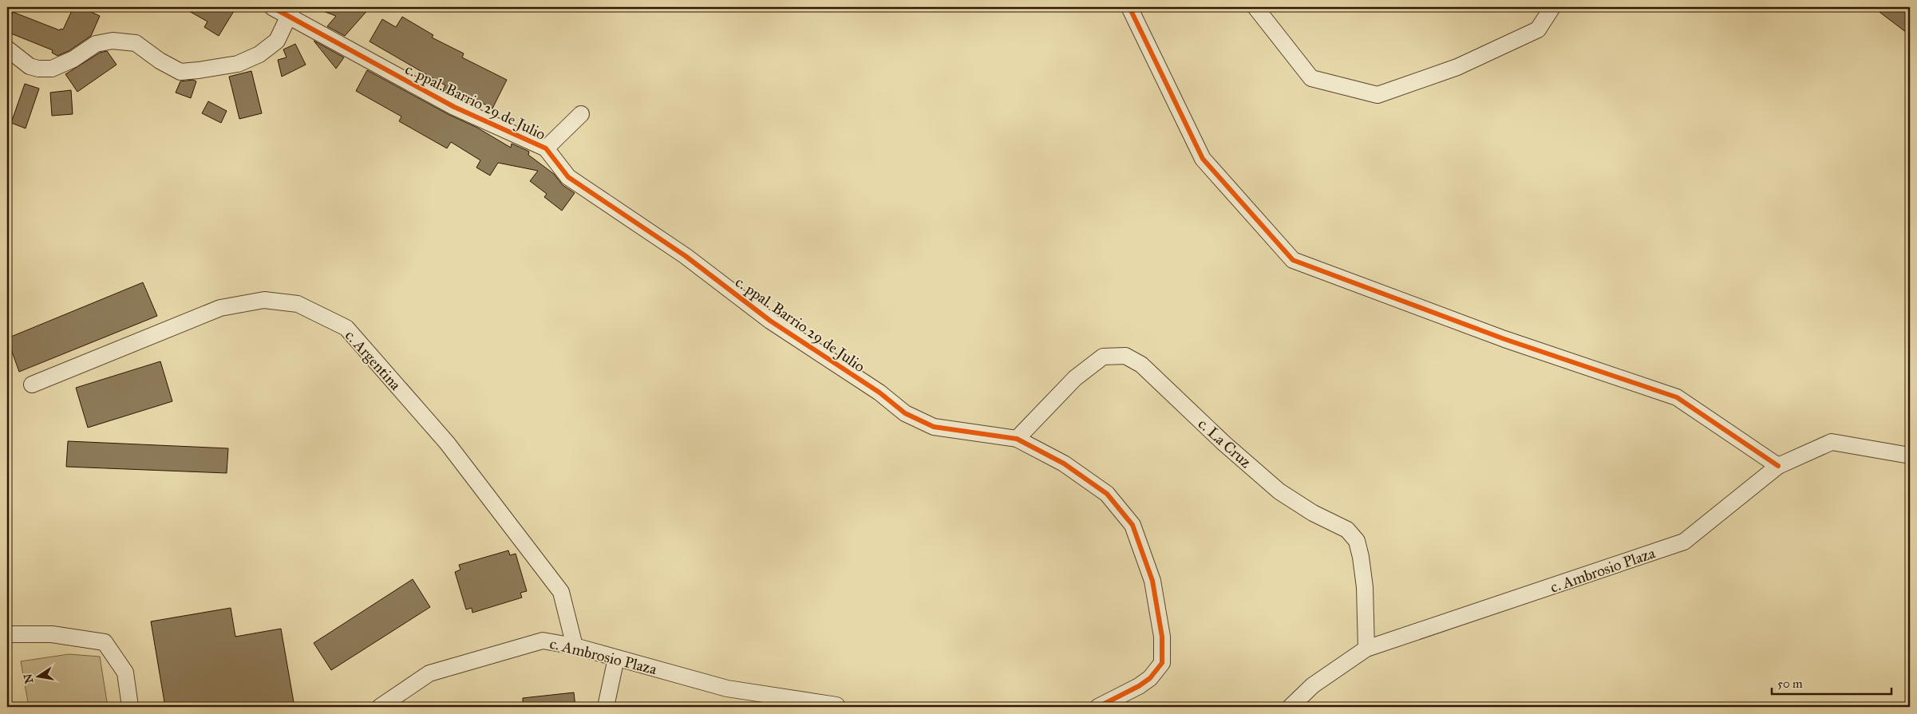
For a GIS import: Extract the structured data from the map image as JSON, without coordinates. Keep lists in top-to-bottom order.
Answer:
{
  "streets": {
    "street": [
      "c. ppal. Barrio 29 de Julio",
      "c. Argentina",
      "c. La Cruz",
      "c. Ambrosio Plaza"
    ]
  },
  "crossings": [
    ["c. ppal. Barrio 29 de Julio", "c. La Cruz"],
    ["c. Argentina", "c. Ambrosio Plaza"],
    ["c. La Cruz", "c. Ambrosio Plaza"]
  ],
  "scale_bar": "50 m",
  "north": "left"
}
